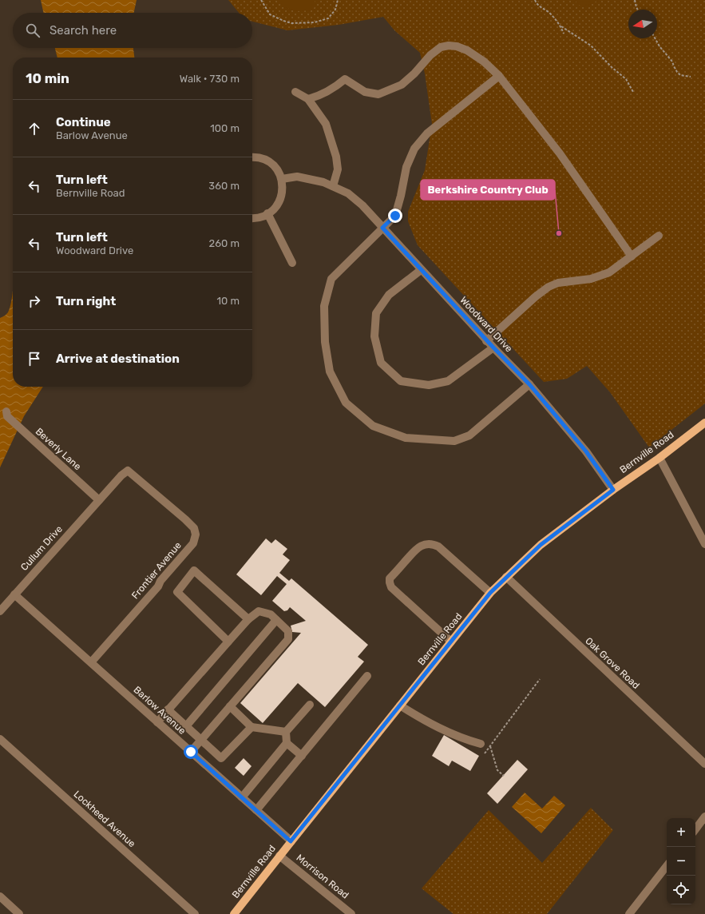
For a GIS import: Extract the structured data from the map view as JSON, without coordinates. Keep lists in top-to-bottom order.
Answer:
{
  "streets": {
    "main road": ["Bernville Road"],
    "street": [
      "Woodward Drive",
      "Beverly Lane",
      "Cullum Drive",
      "Frontier Avenue",
      "Oak Grove Road",
      "Barlow Avenue",
      "Lockheed Avenue",
      "Morrison Road"
    ]
  },
  "crossings": [
    ["Woodward Drive", "Bernville Road"],
    ["Beverly Lane", "Cullum Drive"],
    ["Beverly Lane", "Frontier Avenue"],
    ["Bernville Road", "Oak Grove Road"],
    ["Bernville Road", "Barlow Avenue"],
    ["Bernville Road", "Morrison Road"],
    ["Cullum Drive", "Frontier Avenue"],
    ["Cullum Drive", "Barlow Avenue"],
    ["Frontier Avenue", "Barlow Avenue"]
  ],
  "places": ["Berkshire Country Club"],
  "north": "left",
  "page": {
    "search": "Search here",
    "heading": ["10 min", "Walk · 730 m"],
    "list": [
      ["Continue", "Barlow Avenue", "100 m"],
      ["Turn left", "Bernville Road", "360 m"],
      ["Turn left", "Woodward Drive", "260 m"],
      ["Turn right", "10 m"],
      "Arrive at destination"
    ],
    "map_buttons": ["+", "−"]
  }
}
